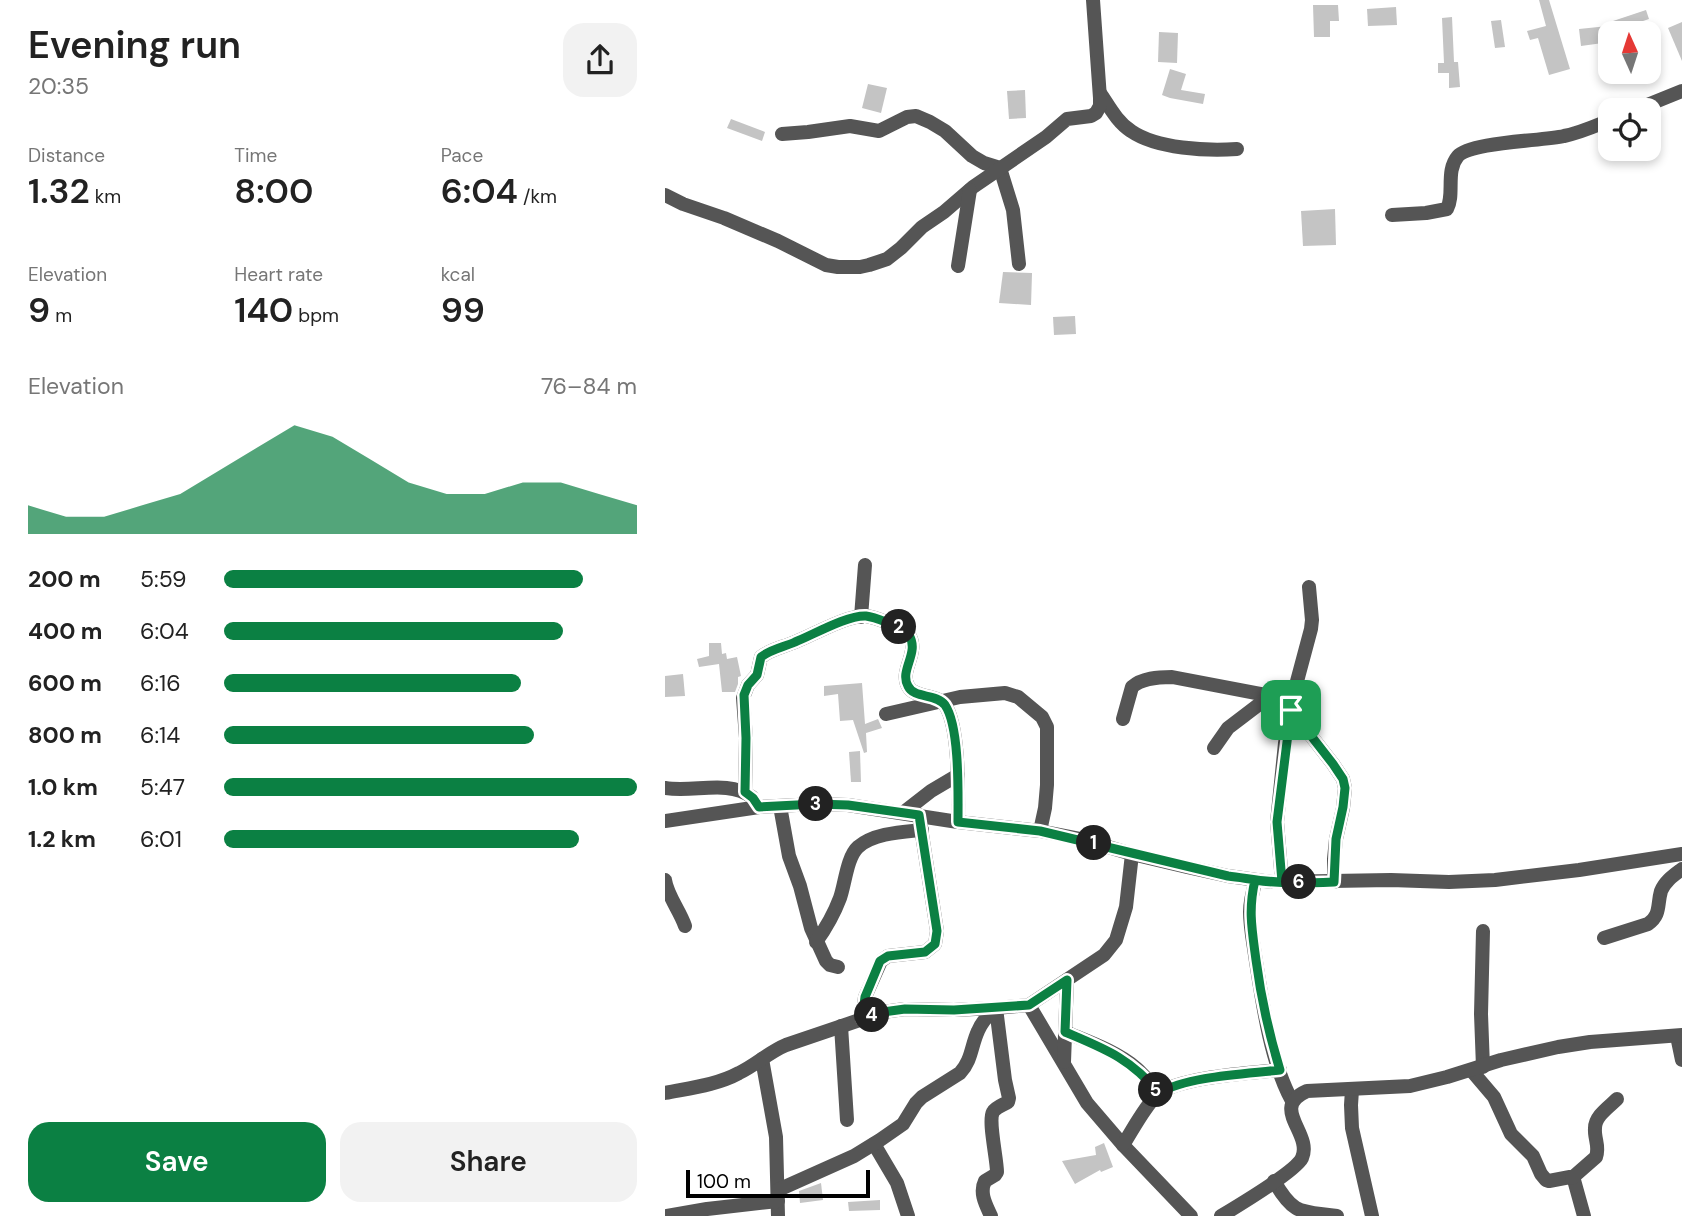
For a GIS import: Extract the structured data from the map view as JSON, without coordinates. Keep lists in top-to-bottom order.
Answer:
{
  "scale_bar": "100 m",
  "north": "top",
  "page": {
    "heading": ["Evening run", "20:35"],
    "stats": [
      ["Distance", "1.32 km"],
      ["Time", "8:00"],
      ["Pace", "6:04 /km"],
      ["Elevation", "9 m"],
      ["Heart rate", "140 bpm"],
      ["kcal", "99"]
    ],
    "chart": ["Elevation", "76–84 m"],
    "list": [
      {
        "name": "200 m",
        "note": "5:59"
      },
      {
        "name": "400 m",
        "note": "6:04"
      },
      {
        "name": "600 m",
        "note": "6:16"
      },
      {
        "name": "800 m",
        "note": "6:14"
      },
      {
        "name": "1.0 km",
        "note": "5:47"
      },
      {
        "name": "1.2 km",
        "note": "6:01"
      }
    ],
    "pins": [
      "2",
      "3",
      "1",
      "6",
      "4",
      "5"
    ],
    "buttons": ["Save", "Share"],
    "scale": "100 m"
  }
}
